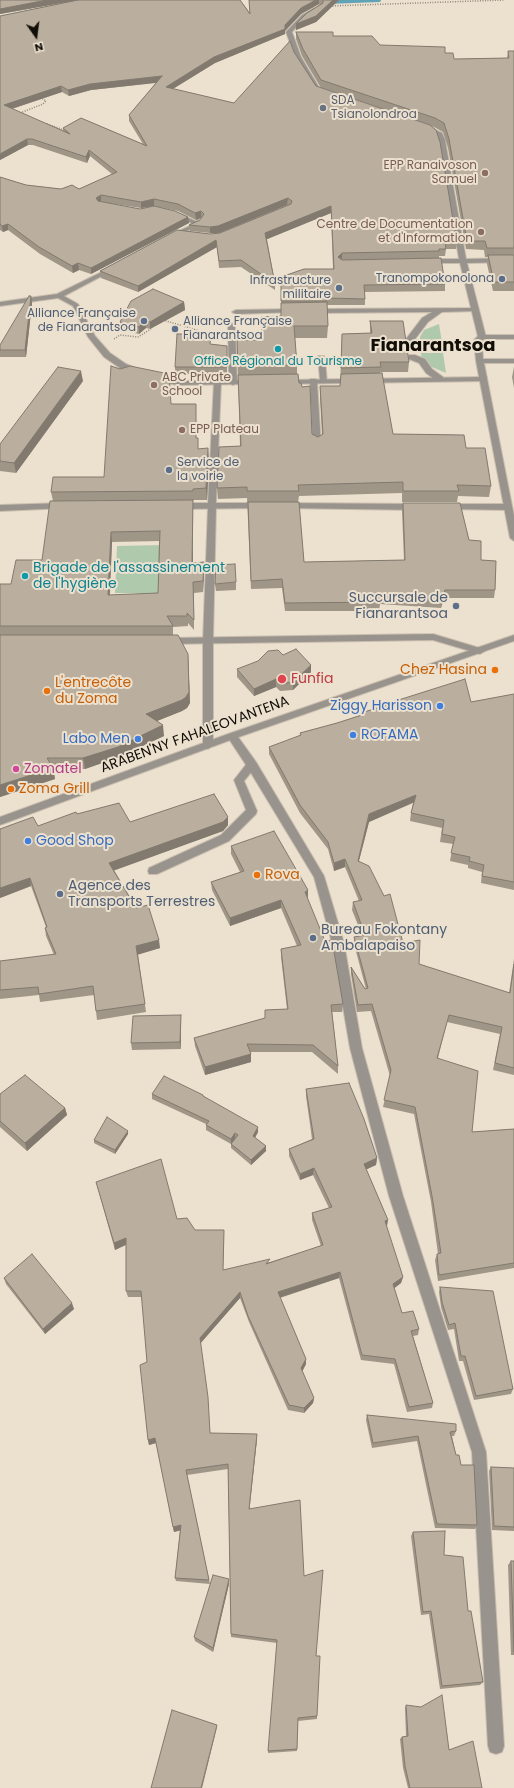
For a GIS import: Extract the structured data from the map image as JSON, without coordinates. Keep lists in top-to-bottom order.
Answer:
{
  "streets": {
    "street": ["ARABEN'NY FAHALEOVANTENA"]
  },
  "districts": ["Fianarantsoa"],
  "places": [
    "SDA Tsianolondroa",
    "EPP Ranaivoson Samuel",
    "Centre de Documentation et d'Information",
    "Tranompokonolona",
    "Infrastructure militaire",
    "Alliance Française de Fianarantsoa",
    "Alliance Française Fianarantsoa",
    "Office Régional du Tourisme",
    "ABC Private School",
    "EPP Plateau",
    "Service de la voirie",
    "Brigade de l'assassinement de l'hygiène",
    "Succursale de Fianarantsoa",
    "Chez Hasina",
    "Funfia",
    "L'entrecôte du Zoma",
    "Ziggy Harisson",
    "ROFAMA",
    "Labo Men",
    "Zomatel",
    "Zoma Grill",
    "Good Shop",
    "Rova",
    "Agence des Transports Terrestres",
    "Bureau Fokontany Ambalapaiso"
  ],
  "north": "bottom"
}
